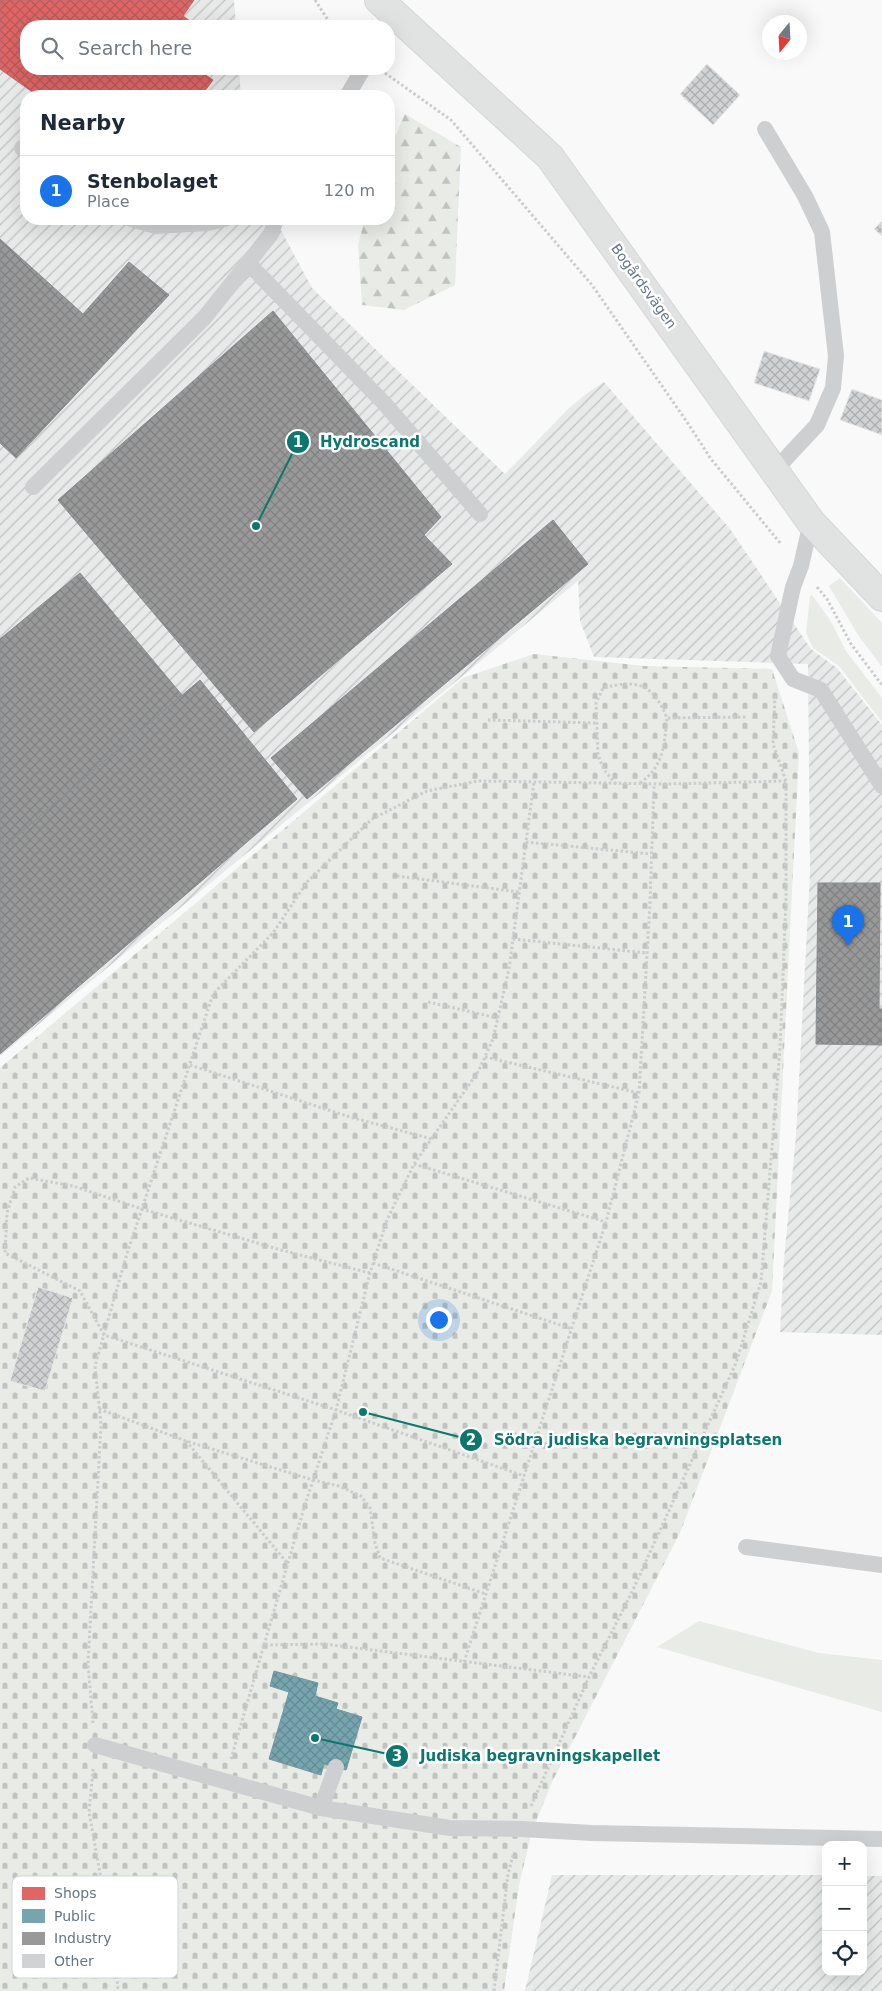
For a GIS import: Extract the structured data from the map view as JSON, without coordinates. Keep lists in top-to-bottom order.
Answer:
{
  "streets": {
    "street": ["Bogårdsvägen"]
  },
  "places": ["Hydroscand", "Södra judiska begravningsplatsen", "Judiska begravningskapellet"],
  "legend": [
    "Shops",
    "Public",
    "Industry",
    "Other"
  ],
  "north": "bottom",
  "page": {
    "search": "Search here",
    "heading": "Nearby",
    "list": [
      {
        "mark": "1",
        "name": "Stenbolaget",
        "note": "Place",
        "value": "120 m"
      }
    ],
    "pins": "1",
    "map_buttons": ["+", "−"]
  }
}
